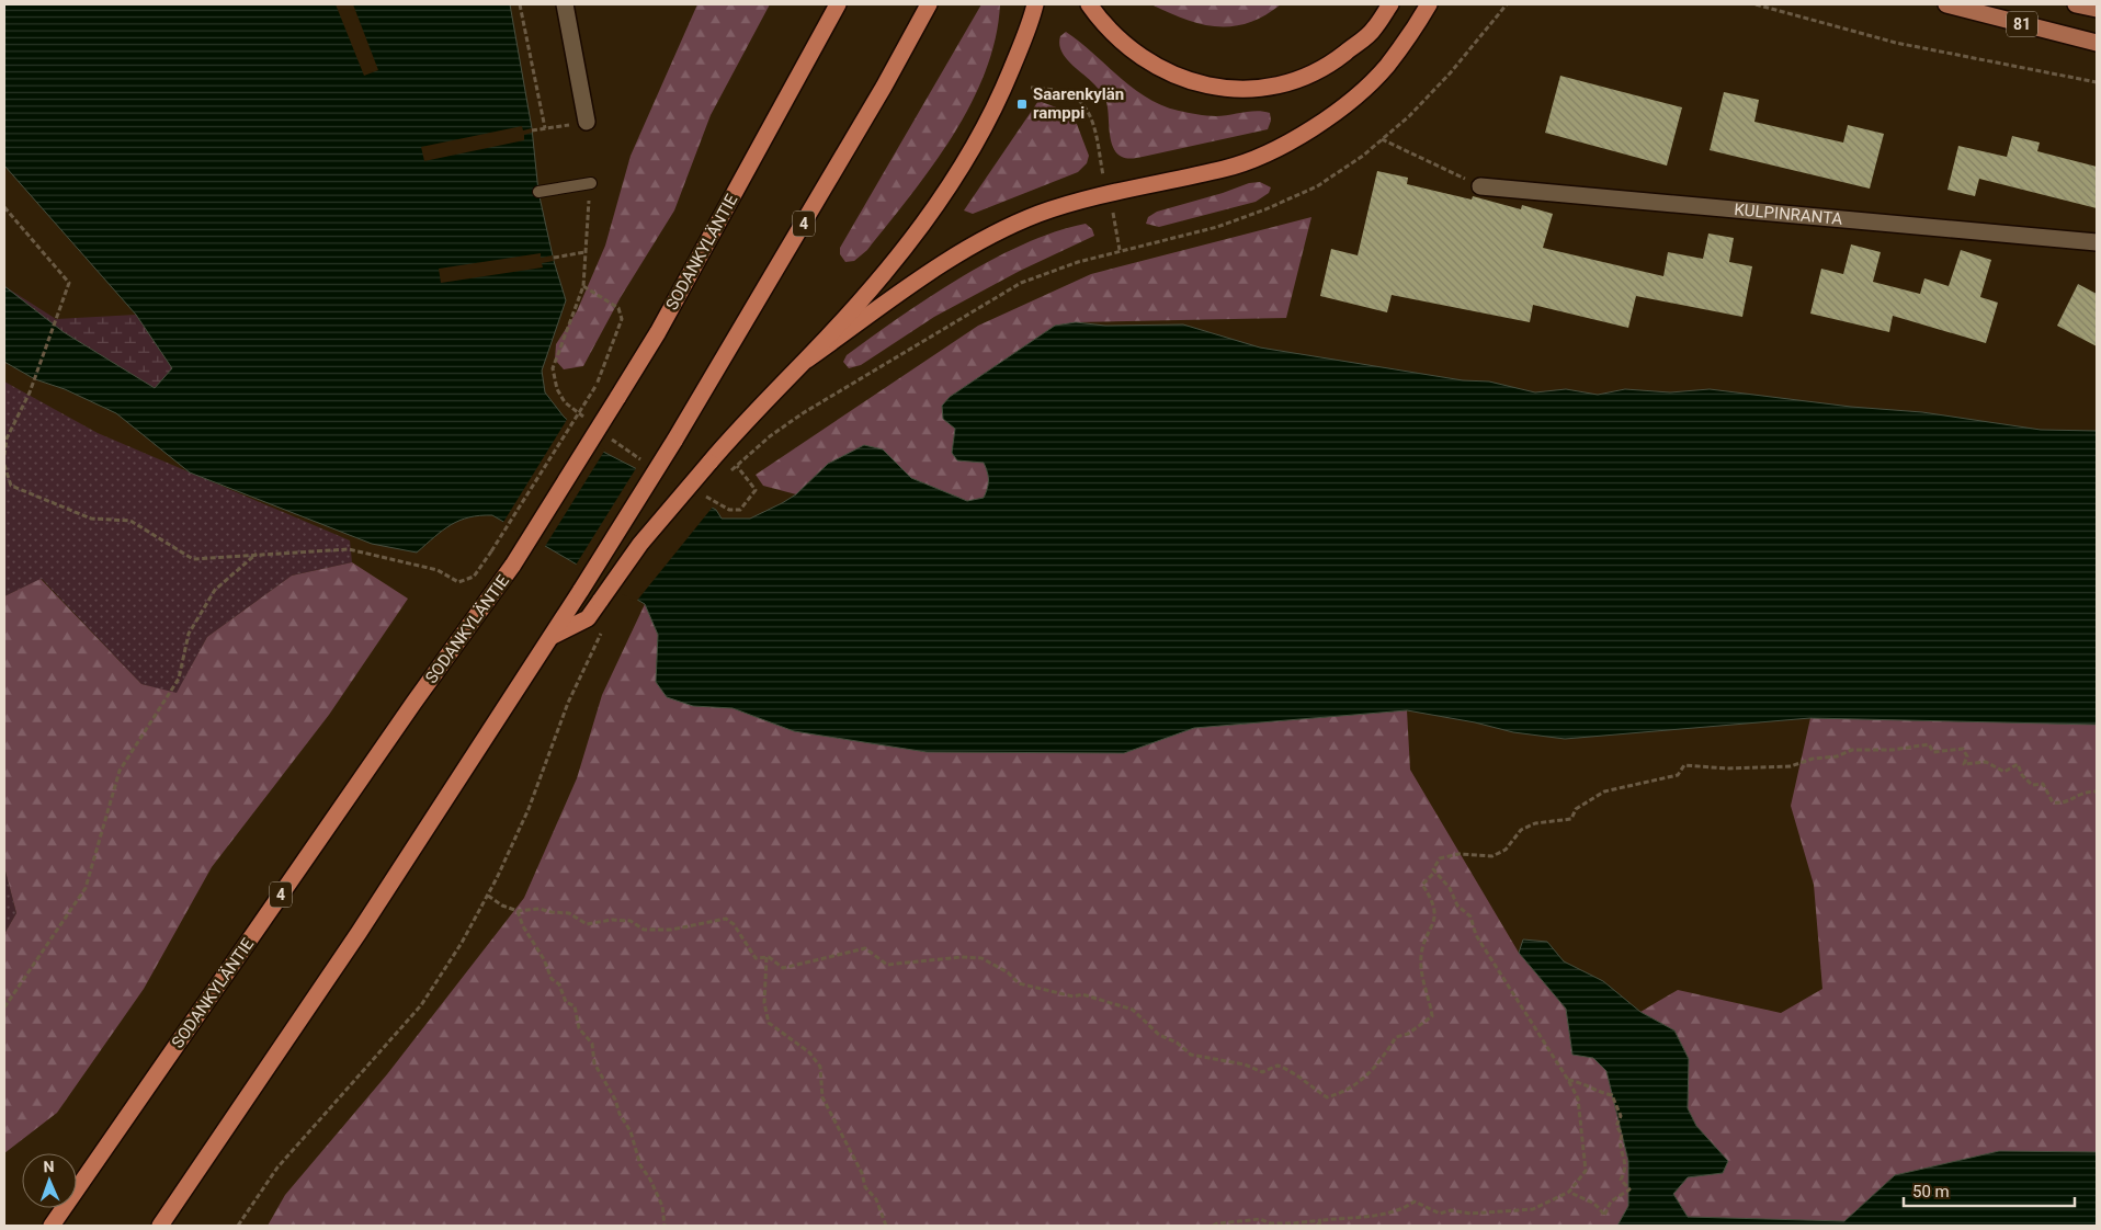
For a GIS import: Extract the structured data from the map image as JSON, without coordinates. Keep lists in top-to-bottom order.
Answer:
{
  "streets": {
    "highway": ["4", "SODANKYLÄNTIE"],
    "main road": ["81"],
    "street": ["KULPINRANTA"]
  },
  "places": {
    "transit": ["Saarenkylän ramppi"]
  },
  "scale_bar": "50 m",
  "north": "top"
}
